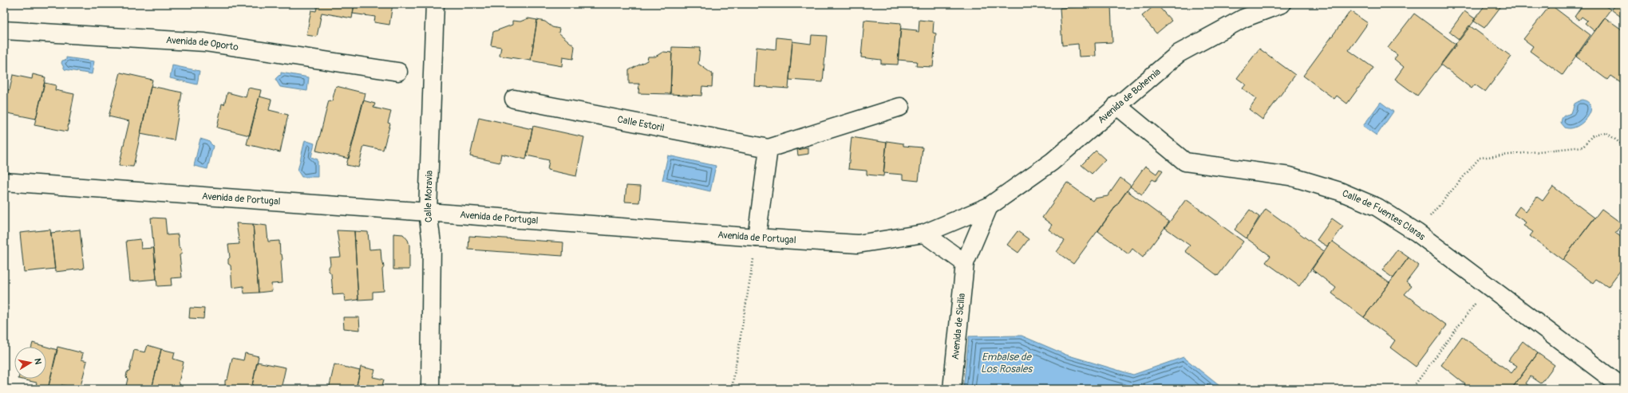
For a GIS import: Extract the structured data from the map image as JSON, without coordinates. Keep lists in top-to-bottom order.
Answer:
{
  "streets": {
    "street": [
      "Avenida de Oporto",
      "Avenida de Bohemia",
      "Calle Estoril",
      "Calle Moravia",
      "Avenida de Portugal",
      "Calle de Fuentes Claras",
      "Avenida de Sicilia"
    ]
  },
  "crossings": [
    ["Avenida de Bohemia", "Avenida de Portugal"],
    ["Avenida de Bohemia", "Calle de Fuentes Claras"],
    ["Avenida de Bohemia", "Avenida de Sicilia"],
    ["Calle Moravia", "Avenida de Portugal"],
    ["Avenida de Portugal", "Avenida de Sicilia"]
  ],
  "water": ["Embalse de Los Rosales"],
  "north": "right"
}
